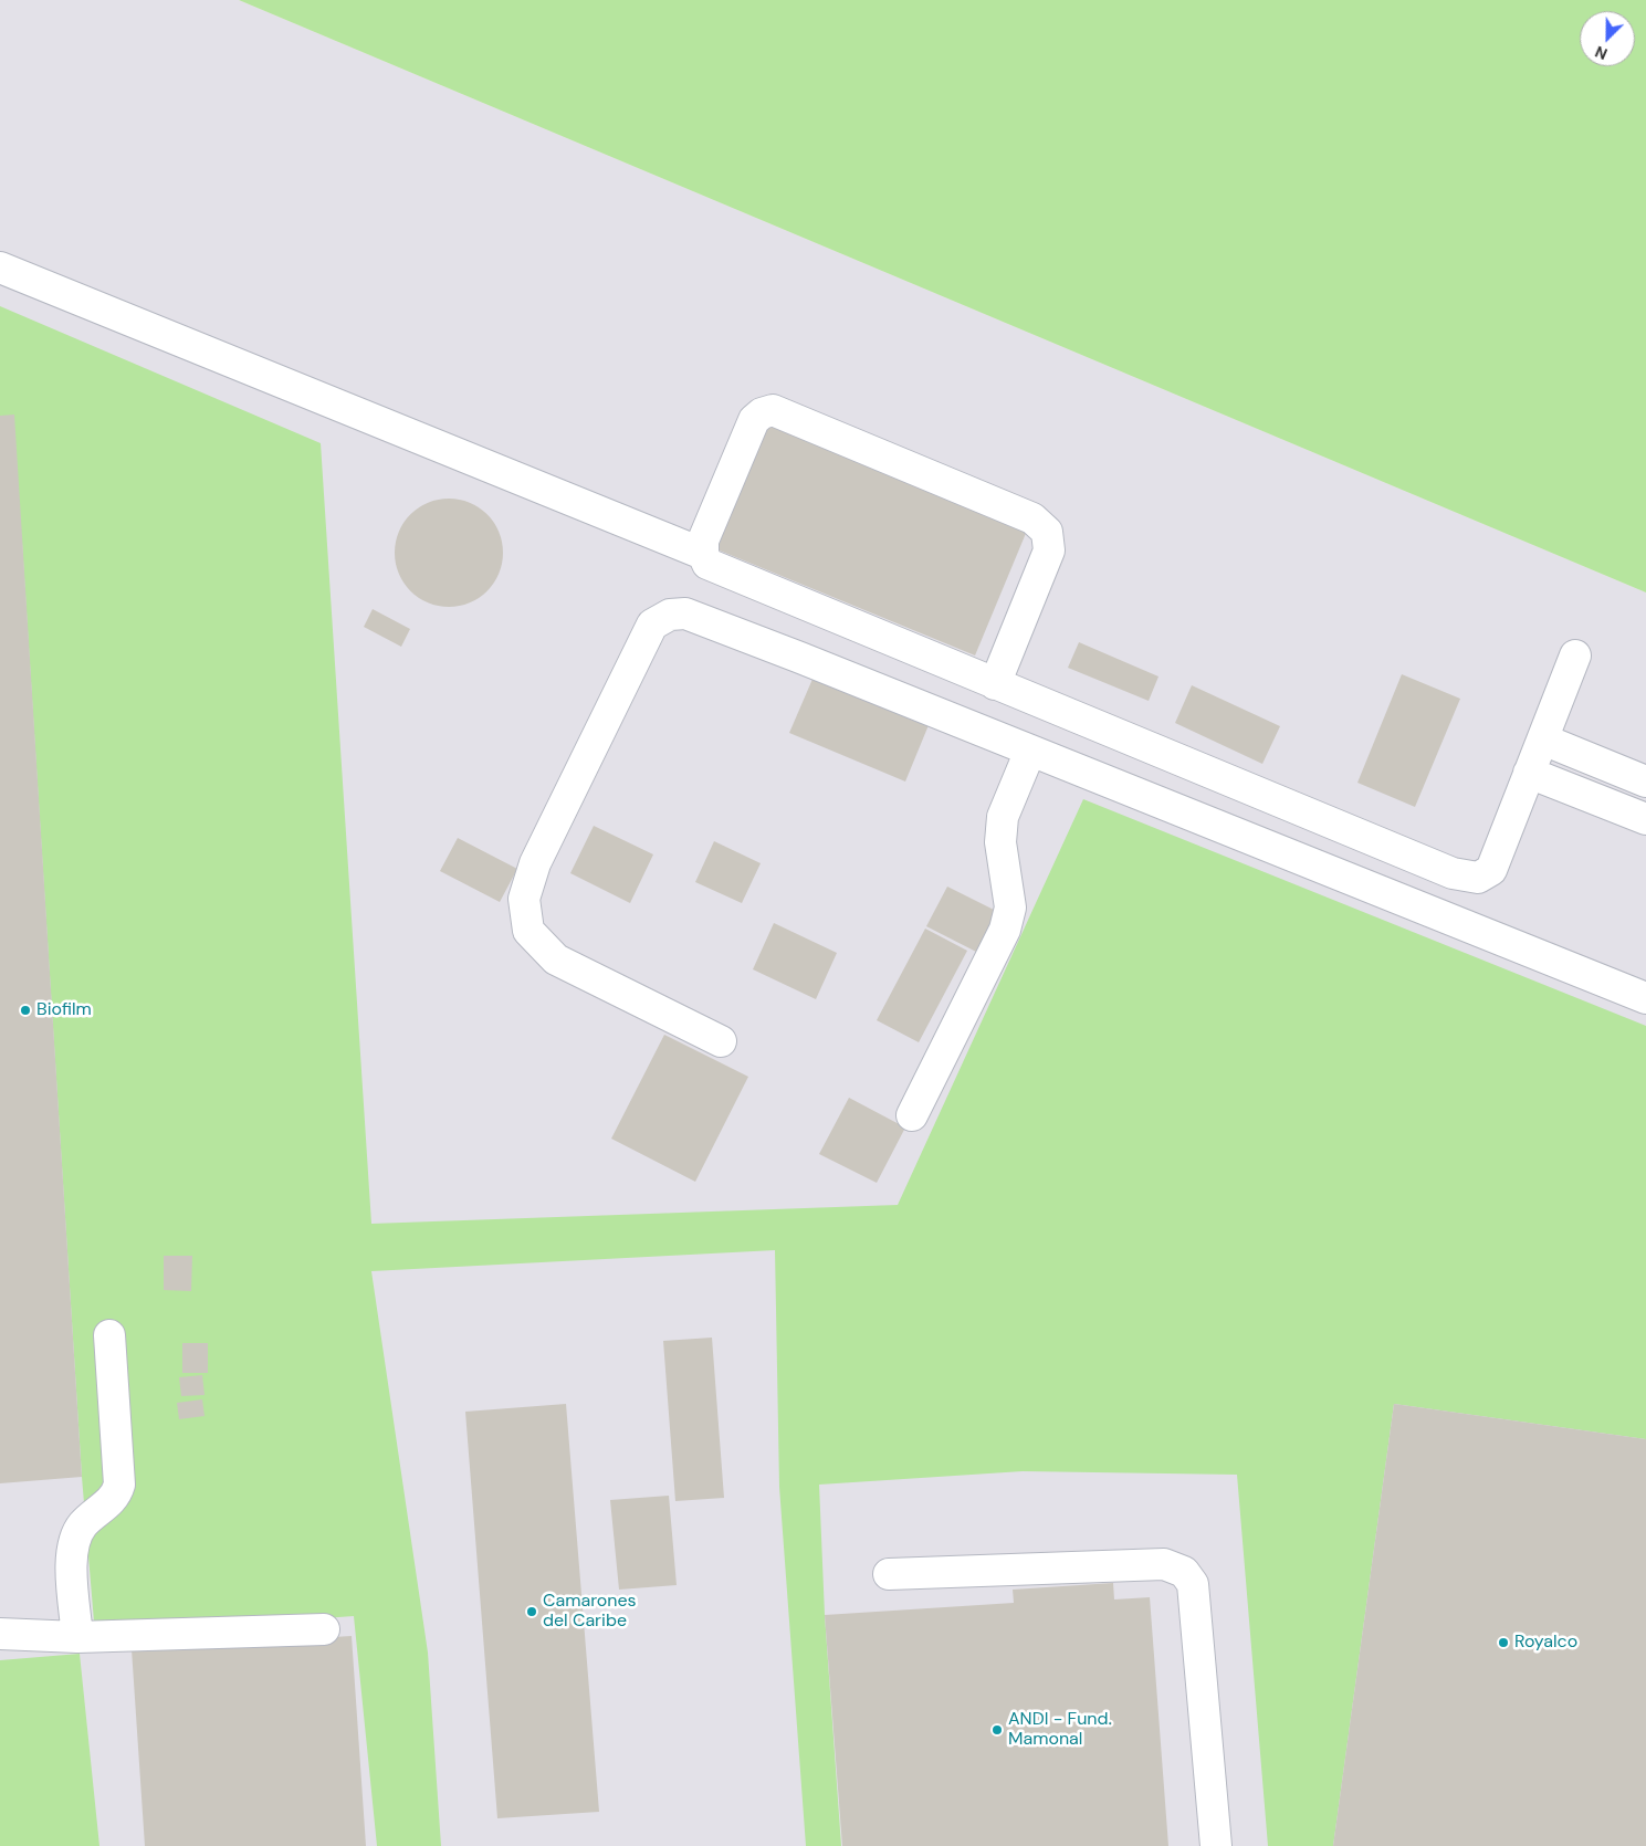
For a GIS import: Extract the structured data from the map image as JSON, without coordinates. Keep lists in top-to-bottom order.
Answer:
{
  "places": [
    "Biofilm",
    "Camarones del Caribe",
    "Royalco",
    "ANDI - Fund. Mamonal"
  ],
  "north": "bottom left"
}
